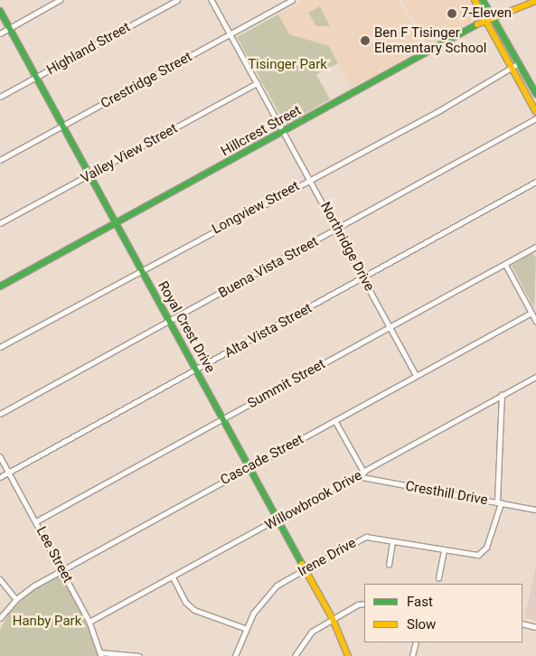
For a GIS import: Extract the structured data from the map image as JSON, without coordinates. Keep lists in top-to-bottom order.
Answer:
{
  "streets": {
    "street": [
      "Highland Street",
      "Crestridge Street",
      "Hillcrest Street",
      "Valley View Street",
      "Longview Street",
      "Northridge Drive",
      "Buena Vista Street",
      "Royal Crest Drive",
      "Alta Vista Street",
      "Summit Street",
      "Cascade Street",
      "Cresthill Drive",
      "Willowbrook Drive",
      "Lee Street",
      "Irene Drive"
    ]
  },
  "crossings": [
    ["Highland Street", "Royal Crest Drive"],
    ["Crestridge Street", "Northridge Drive"],
    ["Crestridge Street", "Royal Crest Drive"],
    ["Hillcrest Street", "Northridge Drive"],
    ["Hillcrest Street", "Royal Crest Drive"],
    ["Valley View Street", "Northridge Drive"],
    ["Valley View Street", "Royal Crest Drive"],
    ["Longview Street", "Northridge Drive"],
    ["Longview Street", "Royal Crest Drive"],
    ["Northridge Drive", "Buena Vista Street"],
    ["Northridge Drive", "Alta Vista Street"],
    ["Northridge Drive", "Summit Street"],
    ["Northridge Drive", "Cascade Street"],
    ["Buena Vista Street", "Royal Crest Drive"],
    ["Royal Crest Drive", "Alta Vista Street"],
    ["Royal Crest Drive", "Summit Street"],
    ["Royal Crest Drive", "Cascade Street"],
    ["Royal Crest Drive", "Willowbrook Drive"],
    ["Royal Crest Drive", "Irene Drive"],
    ["Alta Vista Street", "Lee Street"],
    ["Summit Street", "Lee Street"],
    ["Cascade Street", "Lee Street"],
    ["Cresthill Drive", "Willowbrook Drive"],
    ["Cresthill Drive", "Irene Drive"],
    ["Willowbrook Drive", "Lee Street"]
  ],
  "parks": ["Tisinger Park", "Hanby Park"],
  "places": ["7-Eleven", "Ben F Tisinger Elementary School"],
  "legend": ["Fast", "Slow"]
}
